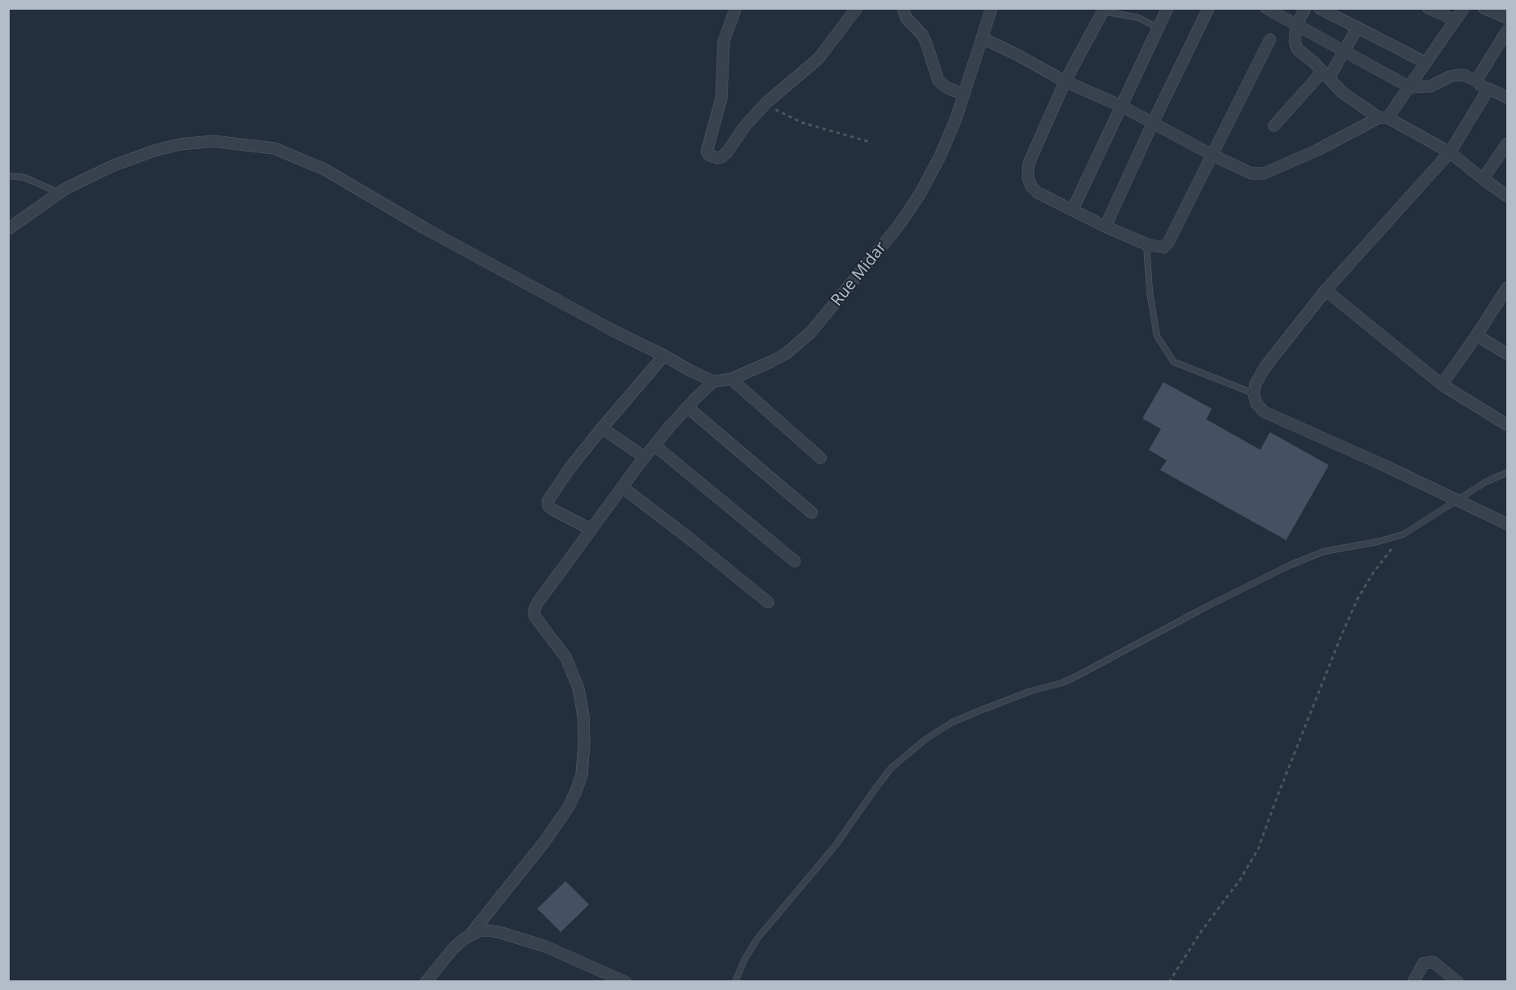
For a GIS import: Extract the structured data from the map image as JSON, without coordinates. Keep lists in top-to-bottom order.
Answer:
{
  "streets": {
    "street": ["Rue Midar"]
  }
}
